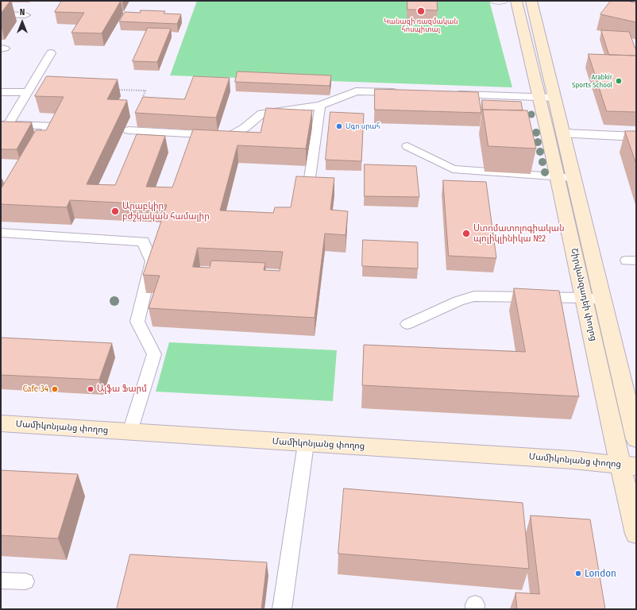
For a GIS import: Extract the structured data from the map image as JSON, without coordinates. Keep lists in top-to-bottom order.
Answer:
{
  "streets": {
    "street": ["Շիրվանզադեի փողոց", "Մամիկոնյանց փողոց"]
  },
  "crossings": [
    ["Շիրվանզադեի փողոց", "Մամիկոնյանց փողոց"]
  ],
  "places": [
    "Կանազի ռազմական հոսպիտալ",
    "Arabkir Sports School",
    "Սգո սրահ",
    "Արաբկիր բժշկական համալիր",
    "Ստոմատոլոգիական պոլիկլինիկա №2",
    "Cafe 34",
    "Ալֆա Ֆարմ",
    "London"
  ],
  "north": "top"
}
